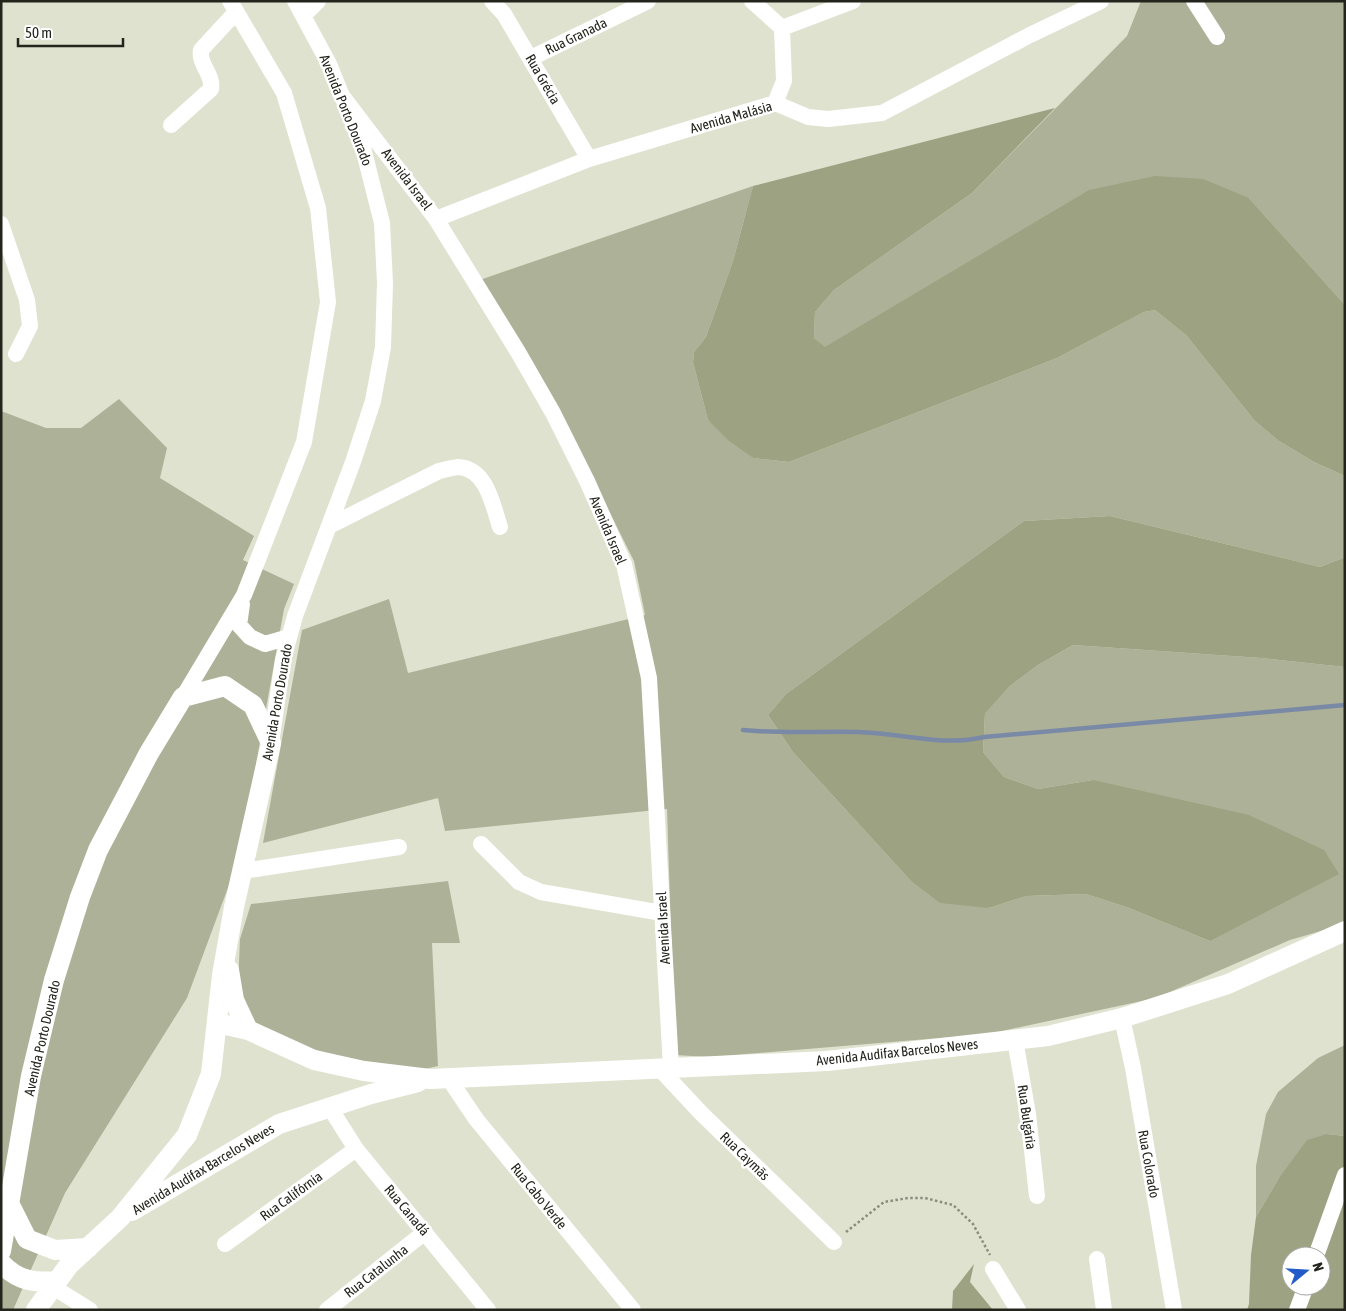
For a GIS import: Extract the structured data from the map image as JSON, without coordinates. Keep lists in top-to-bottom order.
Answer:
{
  "streets": {
    "main road": ["Avenida Porto Dourado", "Avenida Audifax Barcelos Neves"],
    "street": [
      "Rua Granada",
      "Rua Grécia",
      "Avenida Malásia",
      "Avenida Israel",
      "Rua Bulgária",
      "Rua Caymãs",
      "Rua Colorado",
      "Rua Califórnia",
      "Rua Cabo Verde",
      "Rua Canadá",
      "Rua Catalunha"
    ]
  },
  "crossings": [
    ["Rua Granada", "Rua Grécia"],
    ["Rua Grécia", "Avenida Malásia"],
    ["Avenida Porto Dourado", "Avenida Israel"],
    ["Avenida Porto Dourado", "Avenida Audifax Barcelos Neves"],
    ["Avenida Malásia", "Avenida Israel"],
    ["Avenida Israel", "Avenida Audifax Barcelos Neves"],
    ["Avenida Israel", "Rua Caymãs"],
    ["Avenida Audifax Barcelos Neves", "Rua Bulgária"],
    ["Avenida Audifax Barcelos Neves", "Rua Caymãs"],
    ["Avenida Audifax Barcelos Neves", "Rua Colorado"],
    ["Avenida Audifax Barcelos Neves", "Rua Cabo Verde"],
    ["Avenida Audifax Barcelos Neves", "Rua Canadá"],
    ["Rua Califórnia", "Rua Canadá"],
    ["Rua Canadá", "Rua Catalunha"]
  ],
  "scale_bar": "50 m",
  "north": "right"
}
